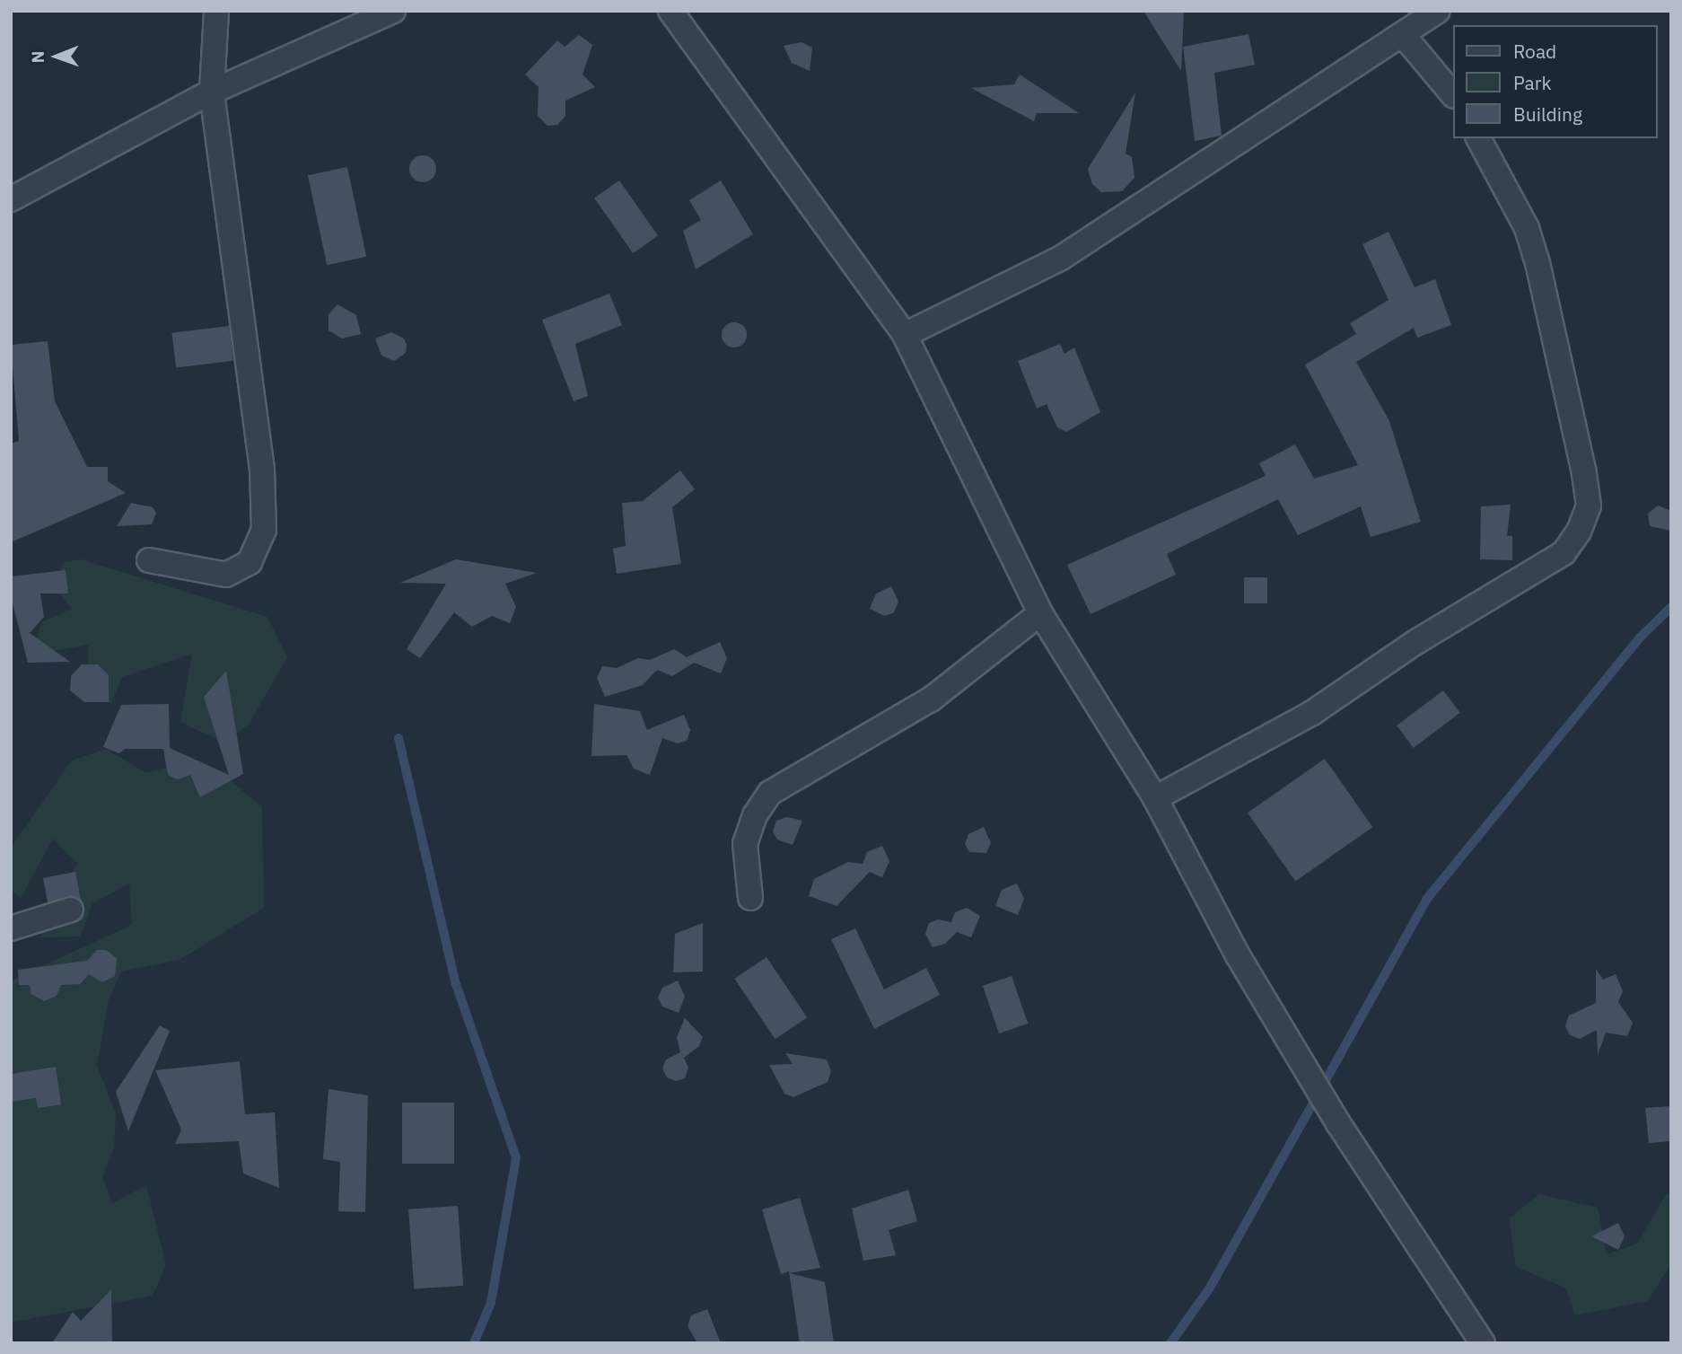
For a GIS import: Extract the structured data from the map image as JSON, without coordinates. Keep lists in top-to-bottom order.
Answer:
{
  "legend": ["Road", "Park", "Building"],
  "north": "left"
}
